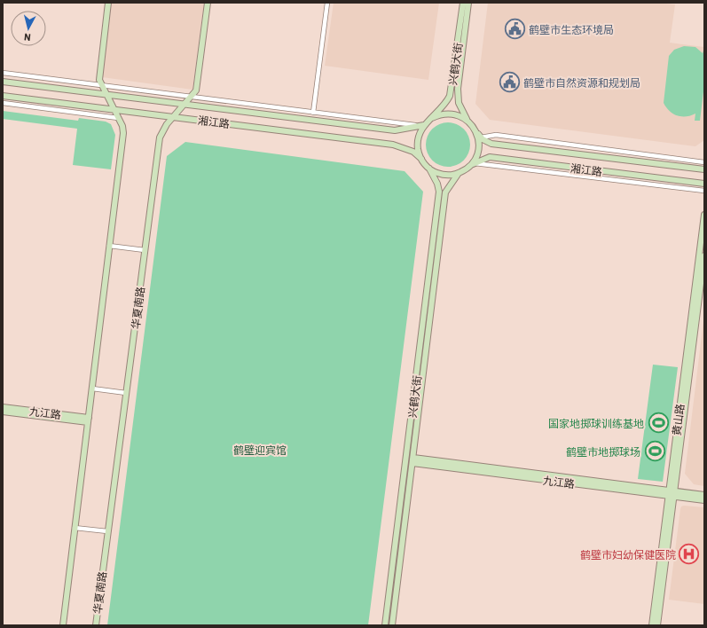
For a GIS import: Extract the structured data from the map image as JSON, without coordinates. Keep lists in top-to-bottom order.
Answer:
{
  "streets": {
    "main road": [
      "兴鹤大街",
      "湘江路",
      "华夏南路",
      "九江路",
      "黄山路"
    ]
  },
  "crossings": [
    ["兴鹤大街", "湘江路"],
    ["兴鹤大街", "九江路"],
    ["湘江路", "华夏南路"],
    ["九江路", "黄山路"]
  ],
  "parks": ["鹤壁迎宾馆"],
  "places": {
    "public building": ["鹤壁市生态环境局", "鹤壁市自然资源和规划局"],
    "sports": ["国家地掷球训练基地", "鹤壁市地掷球场"],
    "hospital": ["鹤壁市妇幼保健医院"]
  },
  "north": "bottom"
}
